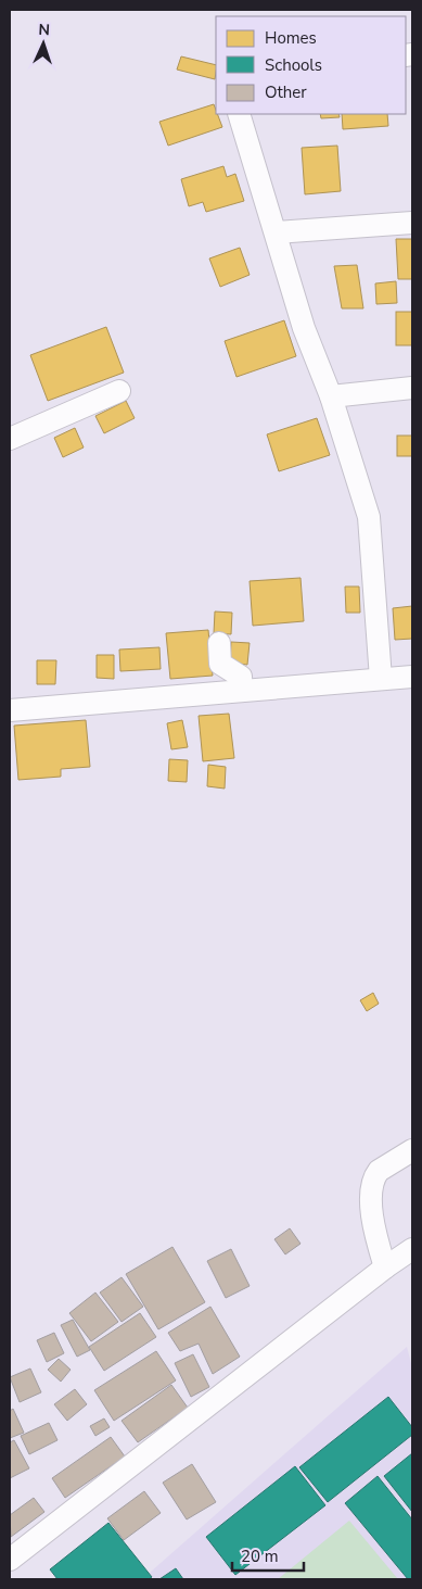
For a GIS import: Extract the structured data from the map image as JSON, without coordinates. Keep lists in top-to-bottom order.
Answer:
{
  "legend": ["Homes", "Schools", "Other"],
  "scale_bar": "20 m",
  "north": "top"
}
